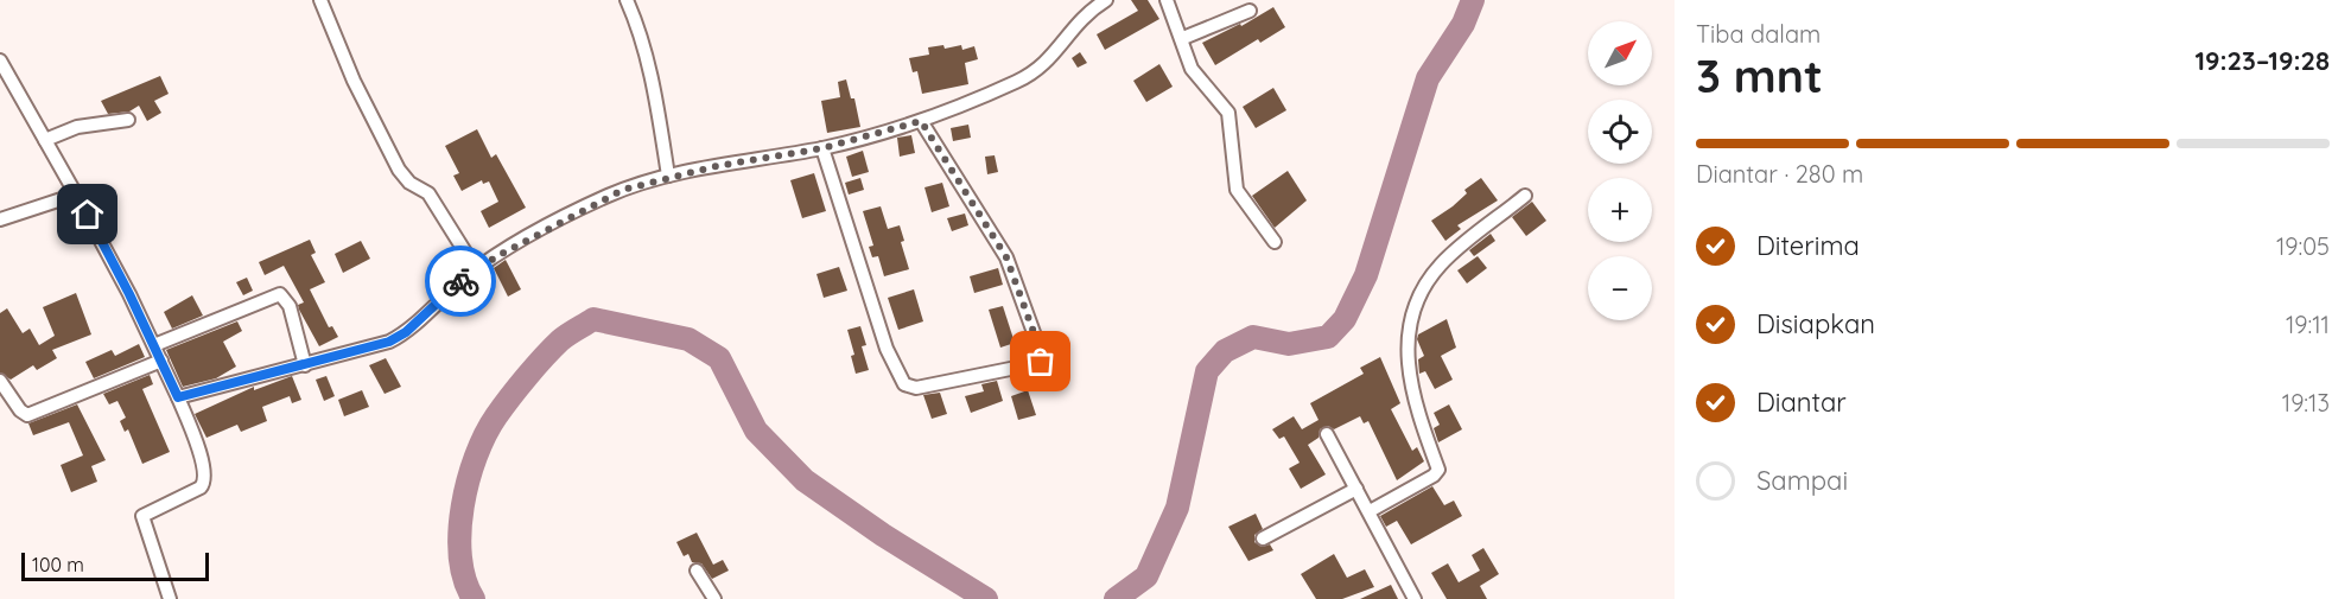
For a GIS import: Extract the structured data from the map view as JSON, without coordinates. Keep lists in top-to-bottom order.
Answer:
{
  "scale_bar": "100 m",
  "north": "top right",
  "page": {
    "heading": ["3 mnt", "Tiba dalam", "19:23–19:28"],
    "map_buttons": ["+", "−"],
    "bar": "Diantar · 280 m",
    "list": [
      ["Diterima", "19:05"],
      ["Disiapkan", "19:11"],
      ["Diantar", "19:13"],
      "Sampai"
    ],
    "scale": "100 m"
  }
}
